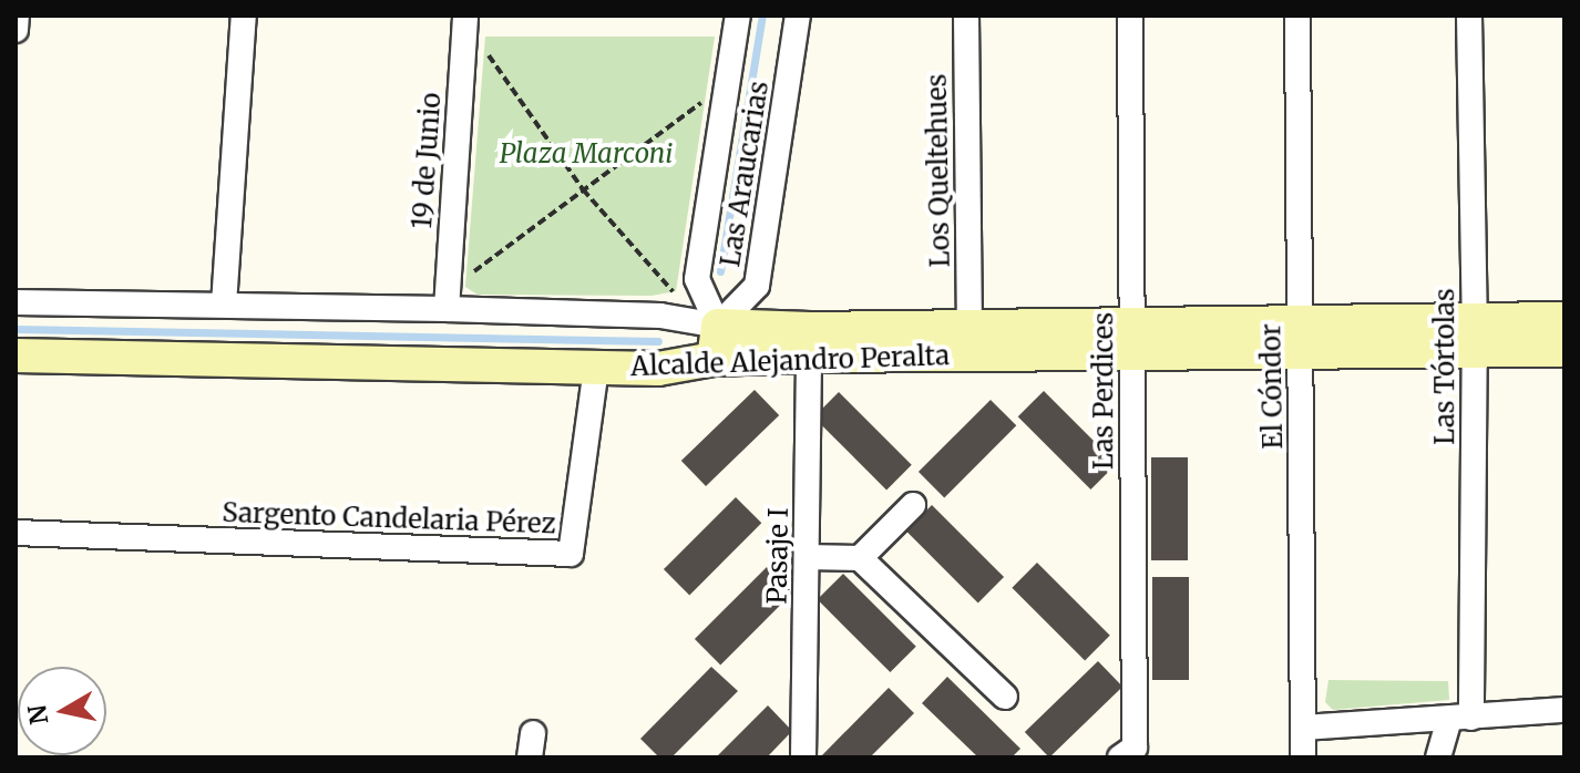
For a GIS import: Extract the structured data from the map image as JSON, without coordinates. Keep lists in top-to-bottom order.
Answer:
{
  "streets": {
    "main road": ["Alcalde Alejandro Peralta"],
    "street": [
      "19 de Junio",
      "Los Queltehues",
      "Las Araucarias",
      "Las Tórtolas",
      "El Cóndor",
      "Las Perdices",
      "Sargento Candelaria Pérez",
      "Pasaje I"
    ]
  },
  "crossings": [
    ["19 de Junio", "Alcalde Alejandro Peralta"],
    ["Los Queltehues", "Alcalde Alejandro Peralta"],
    ["Las Araucarias", "Alcalde Alejandro Peralta"],
    ["Alcalde Alejandro Peralta", "Las Tórtolas"],
    ["Alcalde Alejandro Peralta", "El Cóndor"],
    ["Alcalde Alejandro Peralta", "Las Perdices"],
    ["Alcalde Alejandro Peralta", "Sargento Candelaria Pérez"],
    ["Alcalde Alejandro Peralta", "Pasaje I"]
  ],
  "parks": ["Plaza Marconi"],
  "north": "left"
}
